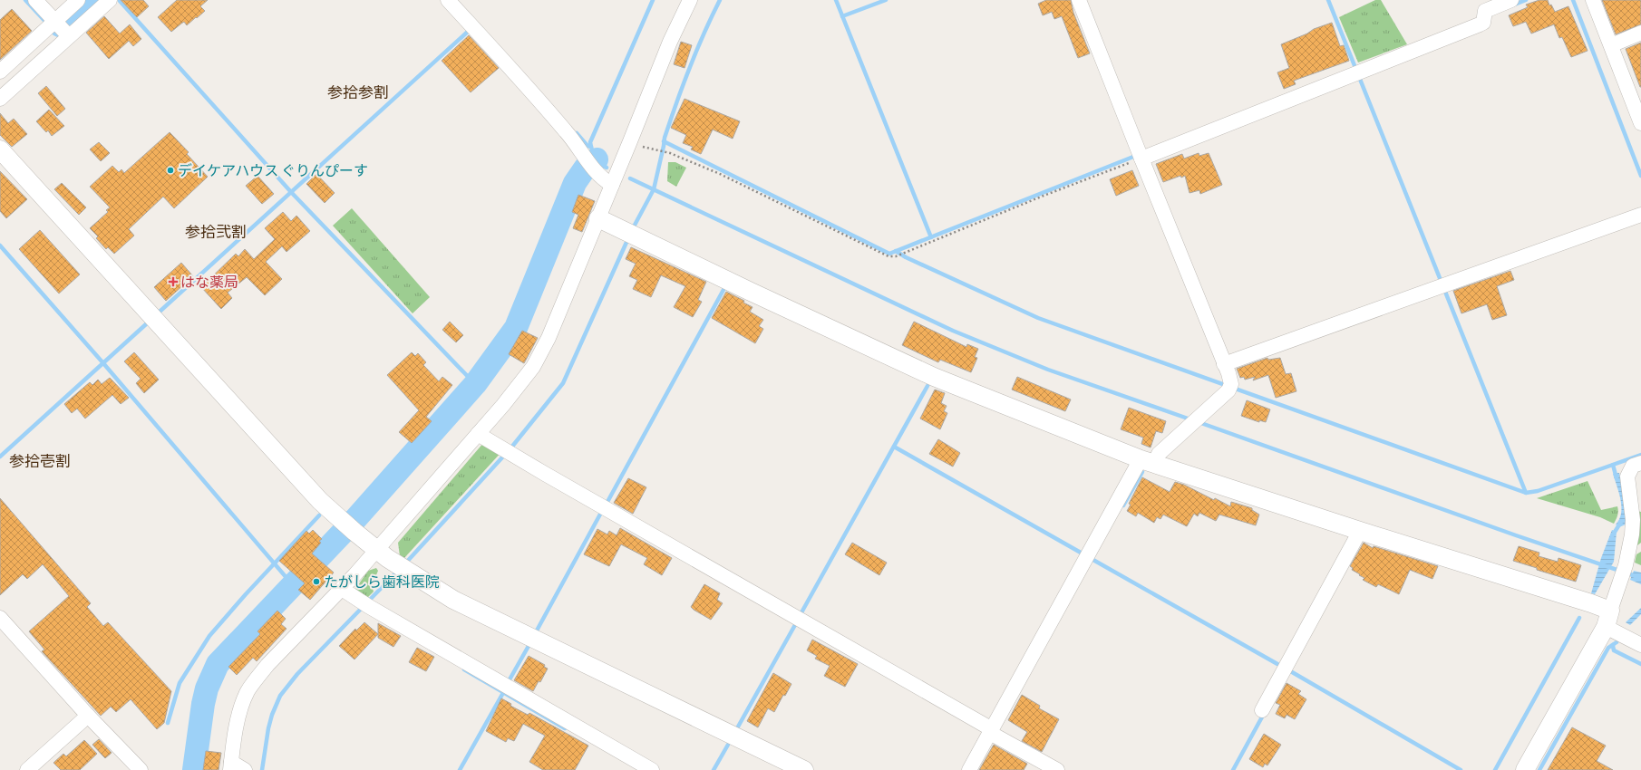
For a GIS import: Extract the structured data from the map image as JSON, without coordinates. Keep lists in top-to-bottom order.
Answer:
{
  "districts": ["参拾参割", "参拾弐割", "参拾壱割"],
  "places": {
    "other": ["デイケアハウス ぐりんぴーす", "たがしら歯科医院"],
    "health": ["はな薬局"]
  }
}
